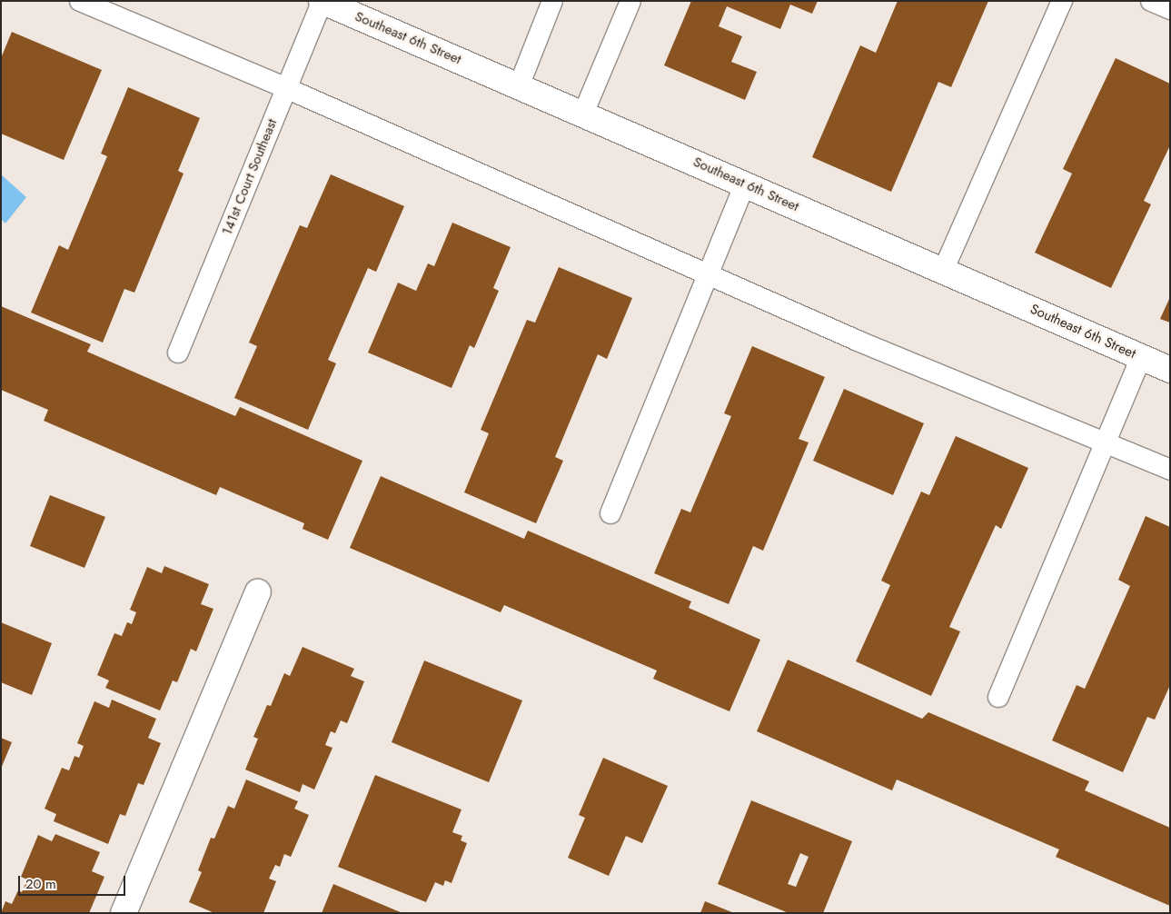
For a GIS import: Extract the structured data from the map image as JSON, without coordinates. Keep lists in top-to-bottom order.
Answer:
{
  "streets": {
    "street": ["Southeast 6th Street"],
    "lane": ["141st Court Southeast"]
  },
  "crossings": [
    ["Southeast 6th Street", "141st Court Southeast"]
  ],
  "scale_bar": "20 m"
}
